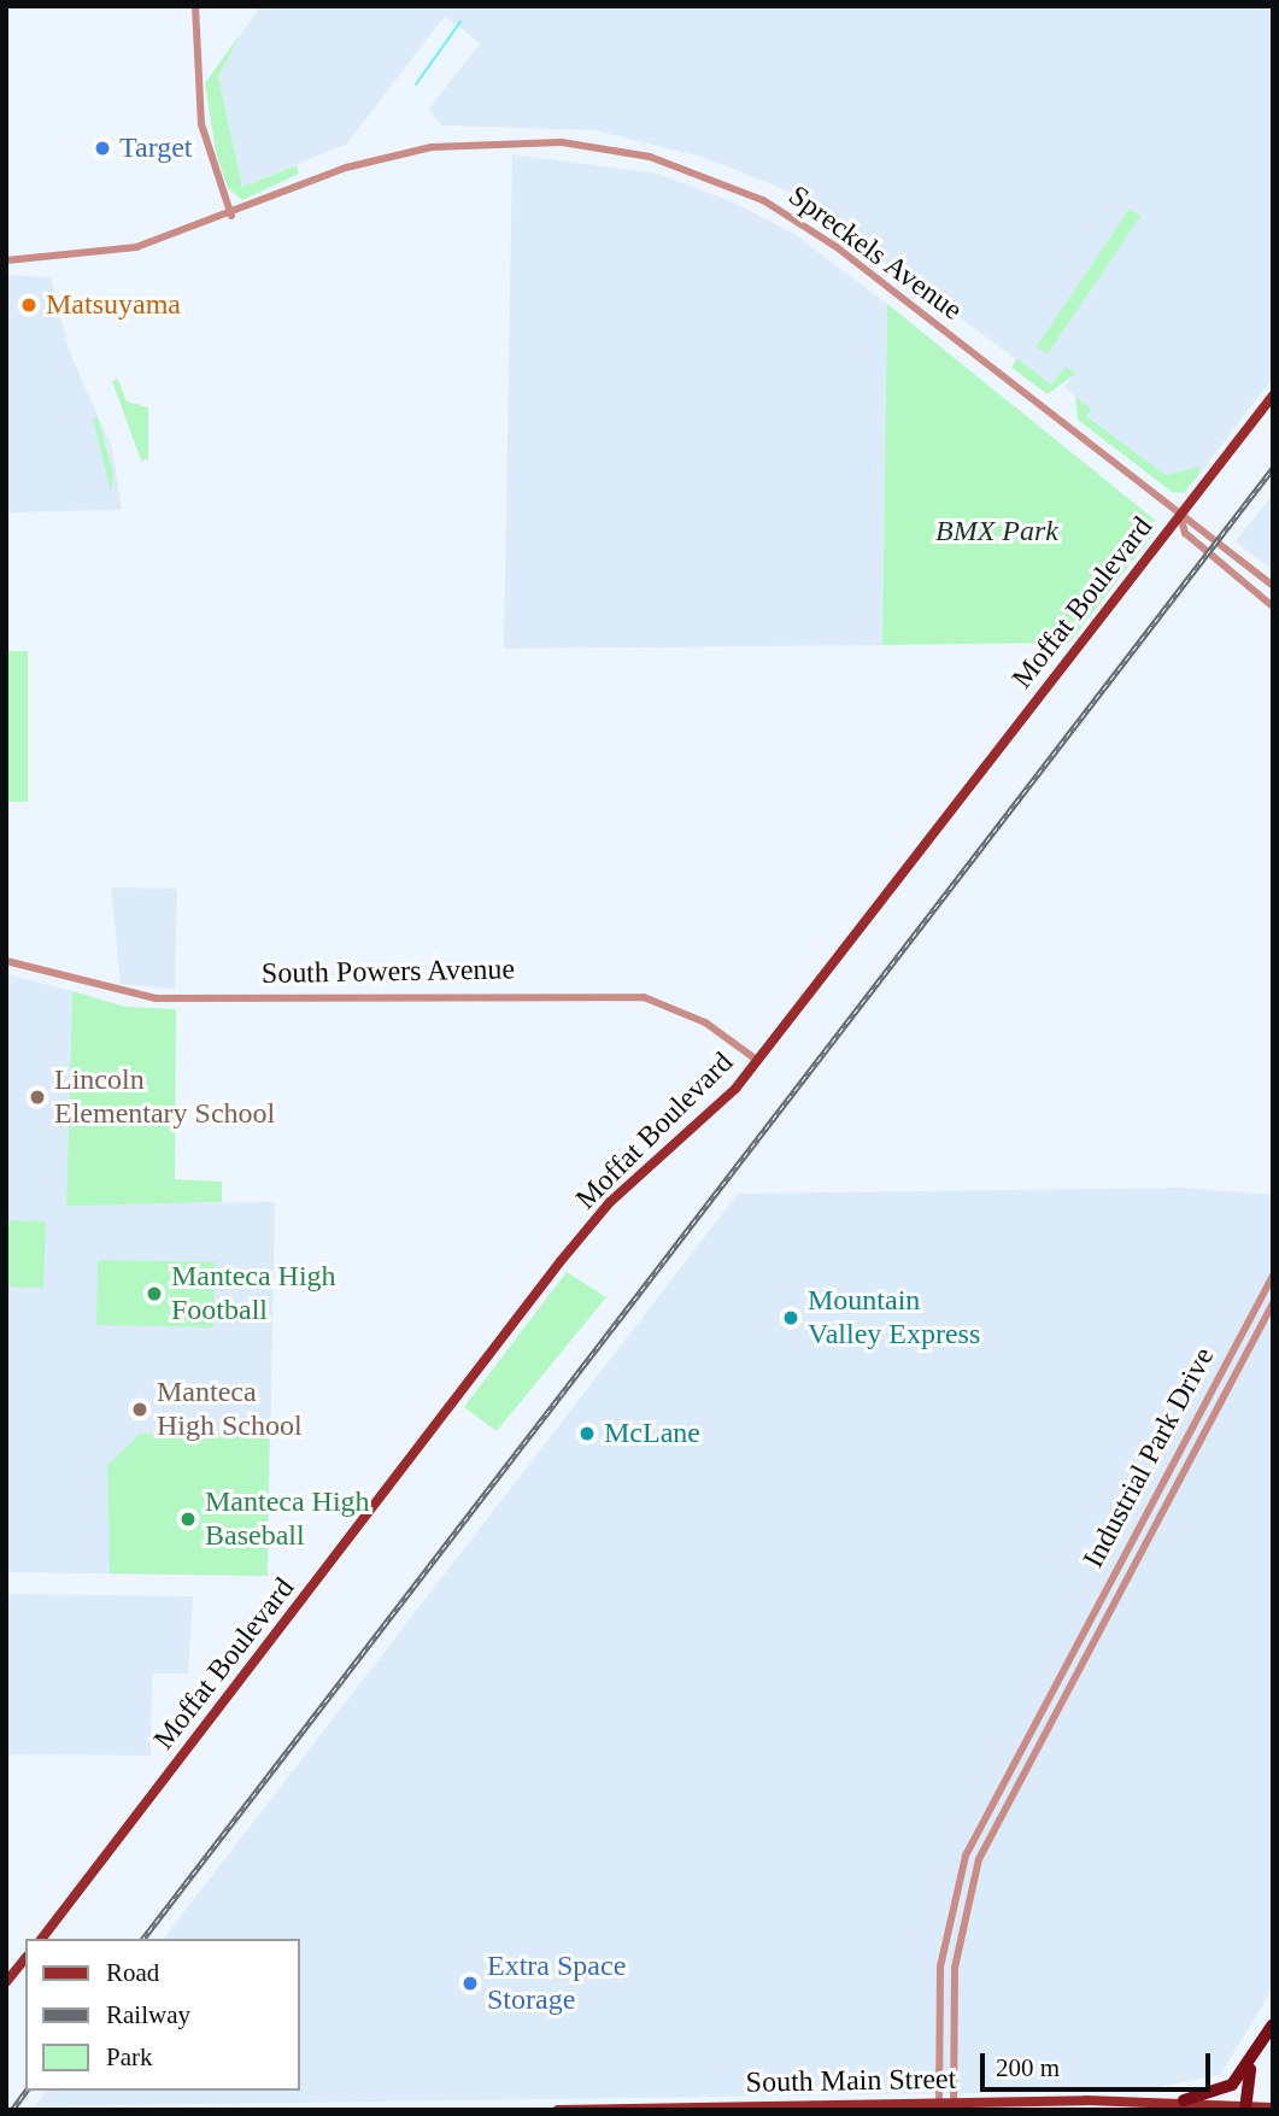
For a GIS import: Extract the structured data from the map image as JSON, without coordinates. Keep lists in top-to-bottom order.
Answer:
{
  "streets": {
    "main road": ["Moffat Boulevard", "South Main Street"],
    "street": ["Spreckels Avenue", "South Powers Avenue", "Industrial Park Drive"]
  },
  "crossings": [
    ["Spreckels Avenue", "Moffat Boulevard"],
    ["Moffat Boulevard", "South Powers Avenue"],
    ["Industrial Park Drive", "South Main Street"]
  ],
  "parks": ["BMX Park"],
  "places": [
    "Target",
    "Matsuyama",
    "Lincoln Elementary School",
    "Manteca High Football",
    "Mountain Valley Express",
    "Manteca High School",
    "McLane",
    "Manteca High Baseball",
    "Extra Space Storage"
  ],
  "legend": ["Road", "Railway", "Park"],
  "scale_bar": "200 m"
}
